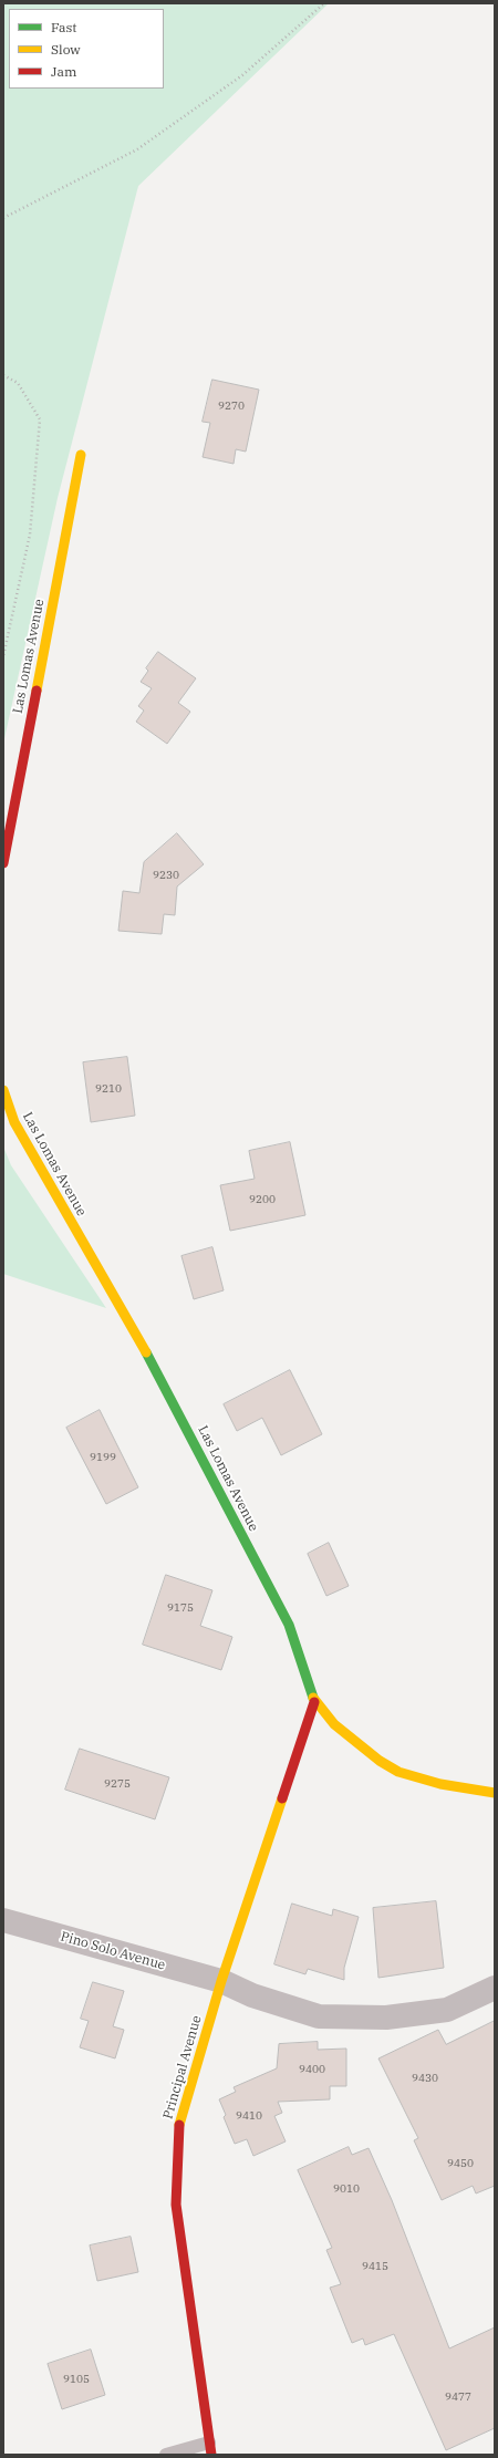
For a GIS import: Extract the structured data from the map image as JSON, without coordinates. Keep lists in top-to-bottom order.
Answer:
{
  "streets": {
    "street": ["Las Lomas Avenue", "Pino Solo Avenue", "Principal Avenue"]
  },
  "crossings": [
    ["Las Lomas Avenue", "Principal Avenue"],
    ["Pino Solo Avenue", "Principal Avenue"]
  ],
  "house_numbers": [
    "9270",
    "9230",
    "9210",
    "9200",
    "9199",
    "9175",
    "9275",
    "9400",
    "9430",
    "9410",
    "9450",
    "9010",
    "9415",
    "9105",
    "9477"
  ],
  "legend": ["Fast", "Slow", "Jam"]
}
